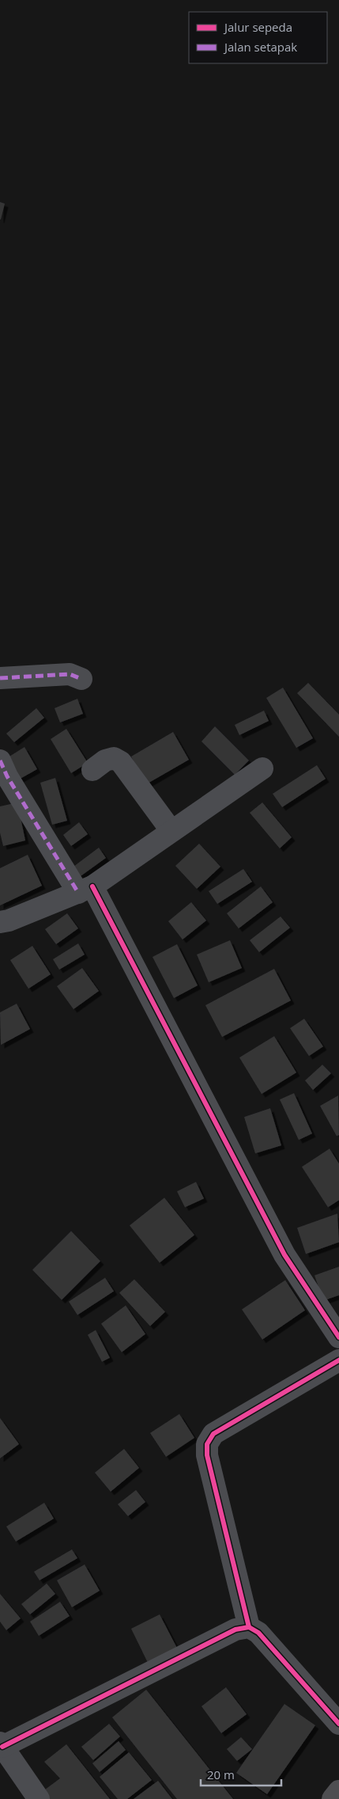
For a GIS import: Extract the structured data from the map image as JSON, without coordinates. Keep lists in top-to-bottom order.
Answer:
{
  "legend": ["Jalur sepeda", "Jalan setapak"],
  "scale_bar": "20 m"
}
